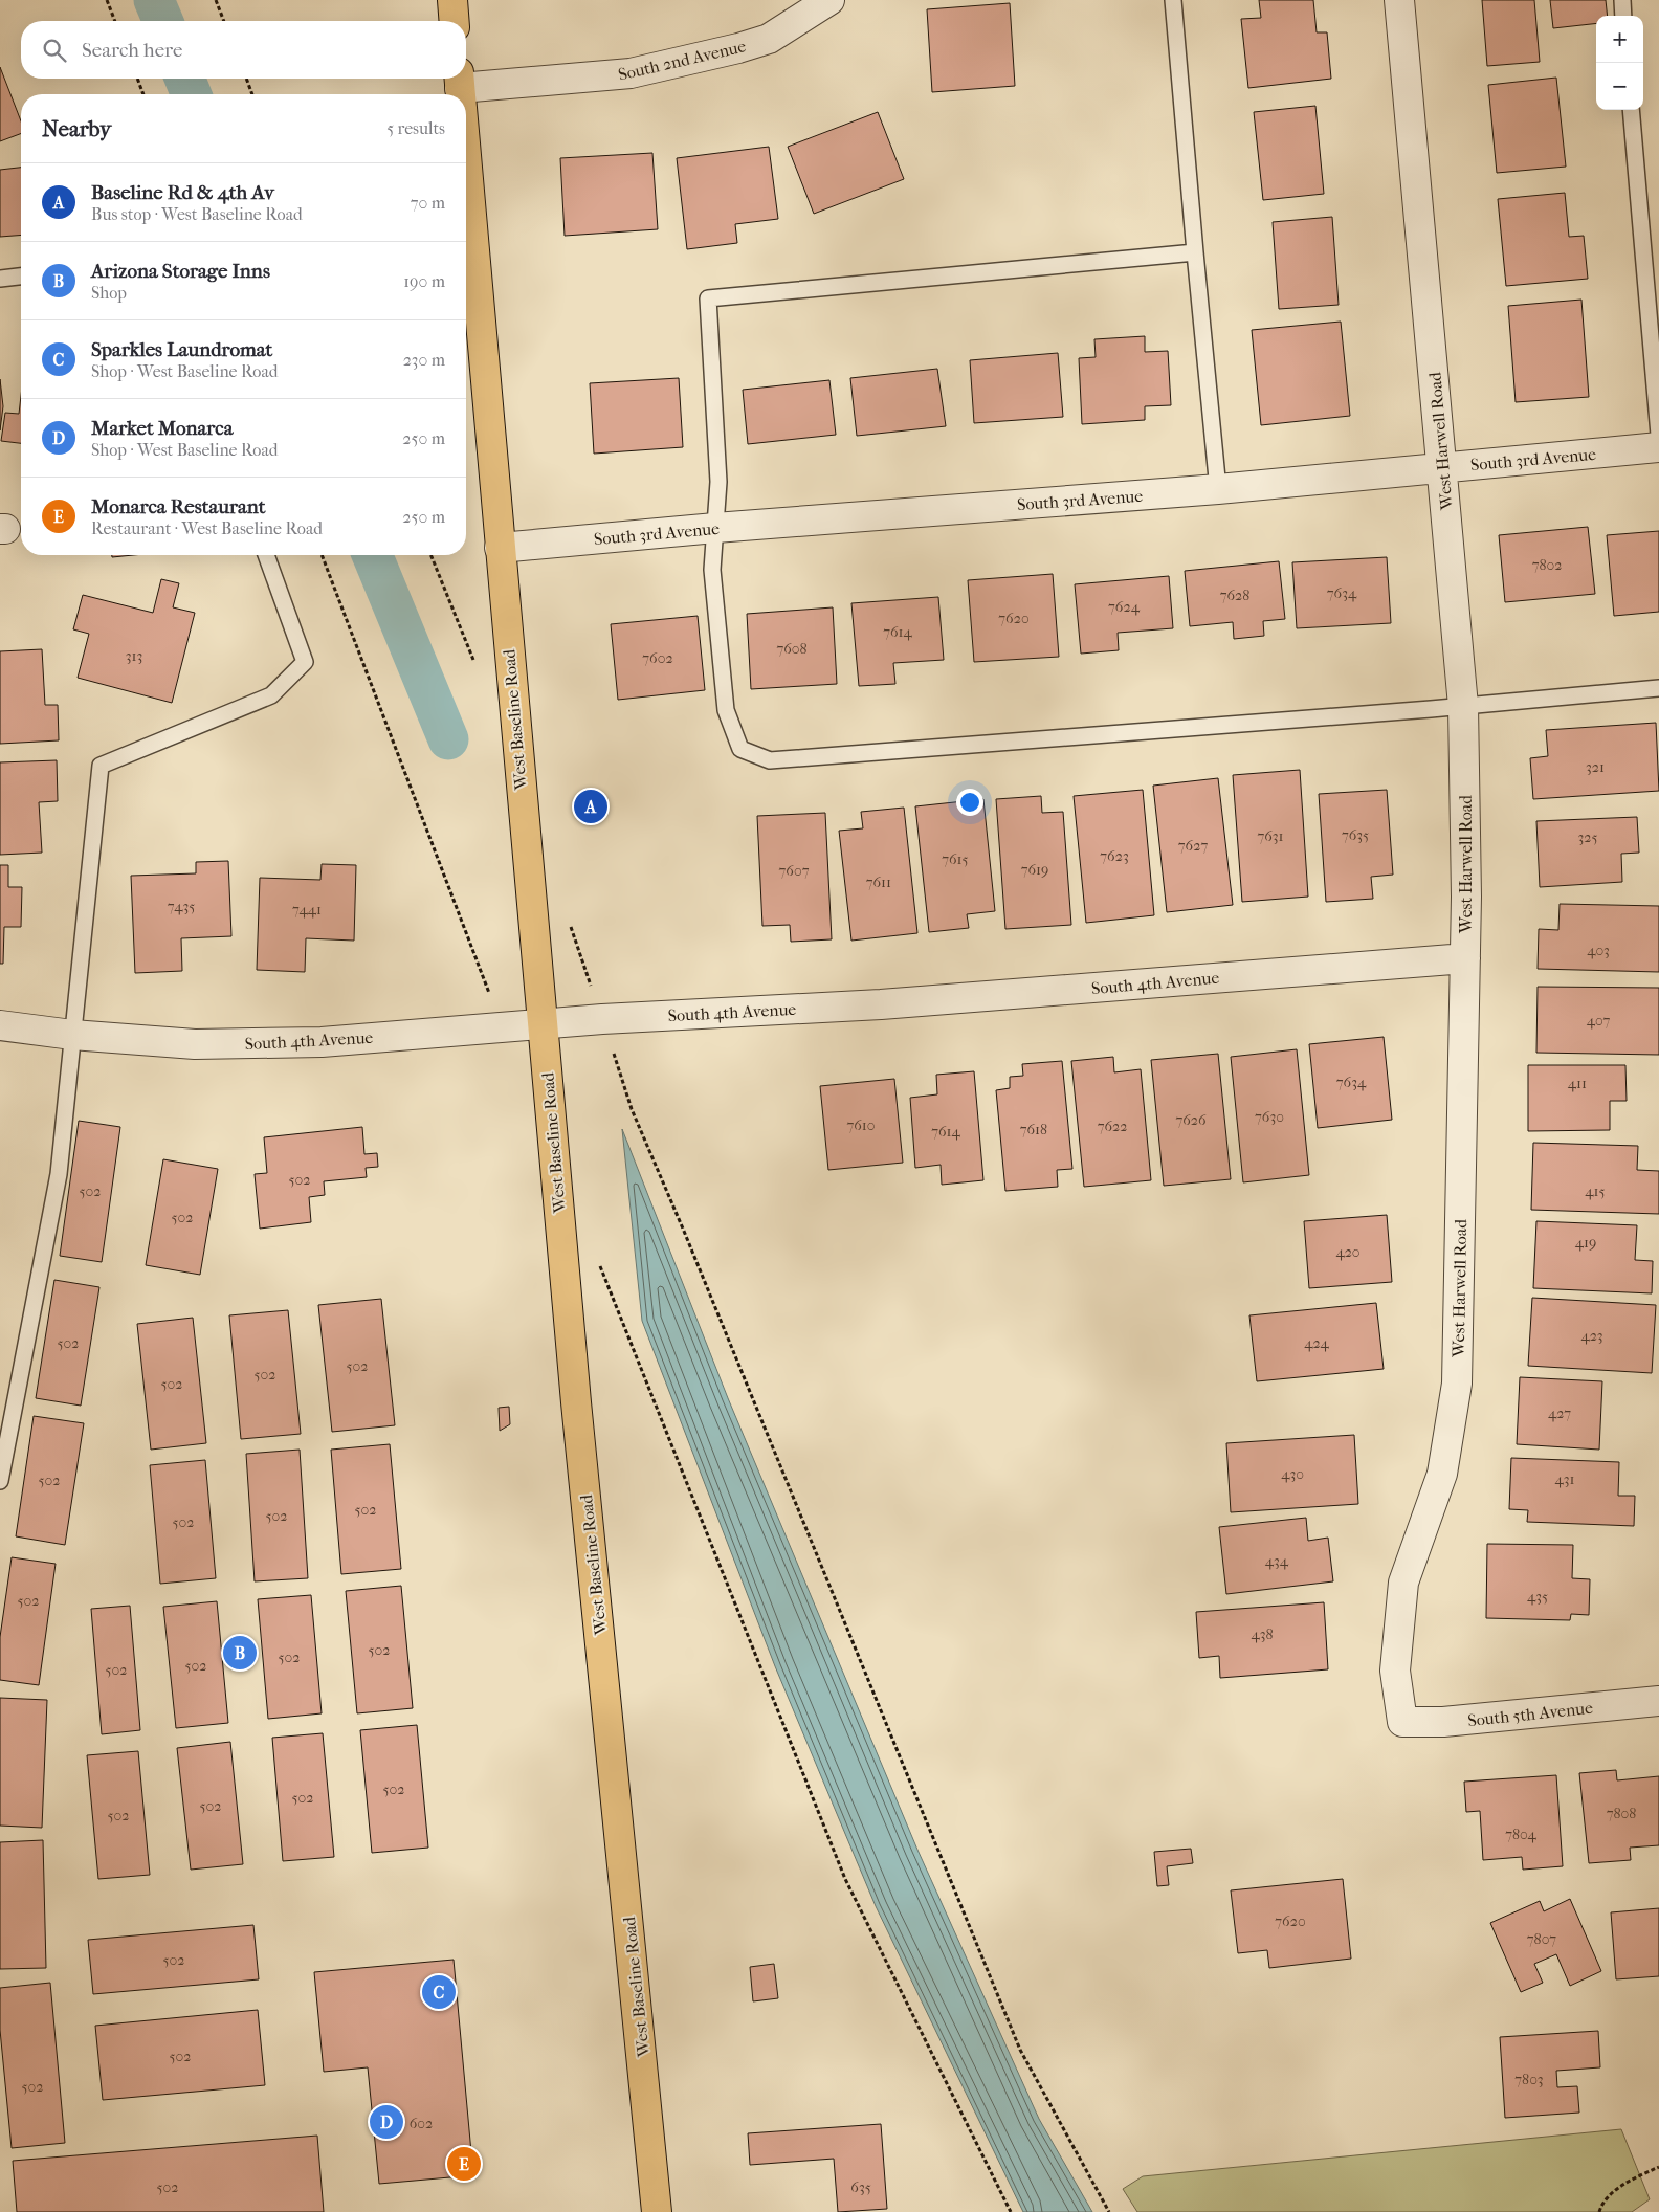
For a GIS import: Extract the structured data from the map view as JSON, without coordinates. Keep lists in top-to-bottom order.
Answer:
{
  "streets": {
    "main road": ["West Baseline Road"],
    "street": [
      "South 2nd Avenue",
      "West Harwell Road",
      "South 3rd Avenue",
      "South 4th Avenue",
      "South 5th Avenue"
    ]
  },
  "crossings": [
    ["South 2nd Avenue", "West Baseline Road"],
    ["West Harwell Road", "South 3rd Avenue"],
    ["West Harwell Road", "South 4th Avenue"],
    ["West Harwell Road", "South 5th Avenue"],
    ["South 3rd Avenue", "West Baseline Road"],
    ["West Baseline Road", "South 4th Avenue"]
  ],
  "house_numbers": [
    "7802",
    "7634",
    "7628",
    "7624",
    "7620",
    "7614",
    "7608",
    "313",
    "7602",
    "321",
    "7635",
    "7631",
    "325",
    "7627",
    "7623",
    "7615",
    "7619",
    "7607",
    "7611",
    "7435",
    "7441",
    "403",
    "407",
    "7634",
    "411",
    "7630",
    "7626",
    "7610",
    "7622",
    "7618",
    "7614",
    "502",
    "502",
    "415",
    "502",
    "419",
    "420",
    "423",
    "502",
    "424",
    "502",
    "502",
    "502",
    "427",
    "430",
    "431",
    "502",
    "502",
    "502",
    "502",
    "434",
    "435",
    "502",
    "438",
    "502",
    "502",
    "502",
    "502",
    "502",
    "502",
    "502",
    "7808",
    "502",
    "7804",
    "7620",
    "7807",
    "502",
    "502",
    "7803",
    "502",
    "602",
    "502",
    "635"
  ],
  "page": {
    "map_buttons": ["+", "−"],
    "search": "Search here",
    "heading": ["Nearby", "5 results"],
    "list": [
      {
        "mark": "A",
        "name": "Baseline Rd & 4th Av",
        "note": "Bus stop · West Baseline Road",
        "value": "70 m"
      },
      {
        "mark": "B",
        "name": "Arizona Storage Inns",
        "note": "Shop",
        "value": "190 m"
      },
      {
        "mark": "C",
        "name": "Sparkles Laundromat",
        "note": "Shop · West Baseline Road",
        "value": "230 m"
      },
      {
        "mark": "D",
        "name": "Market Monarca",
        "note": "Shop · West Baseline Road",
        "value": "250 m"
      },
      {
        "mark": "E",
        "name": "Monarca Restaurant",
        "note": "Restaurant · West Baseline Road",
        "value": "250 m"
      }
    ],
    "pins": [
      "A",
      "B",
      "C",
      "D",
      "E"
    ]
  }
}
